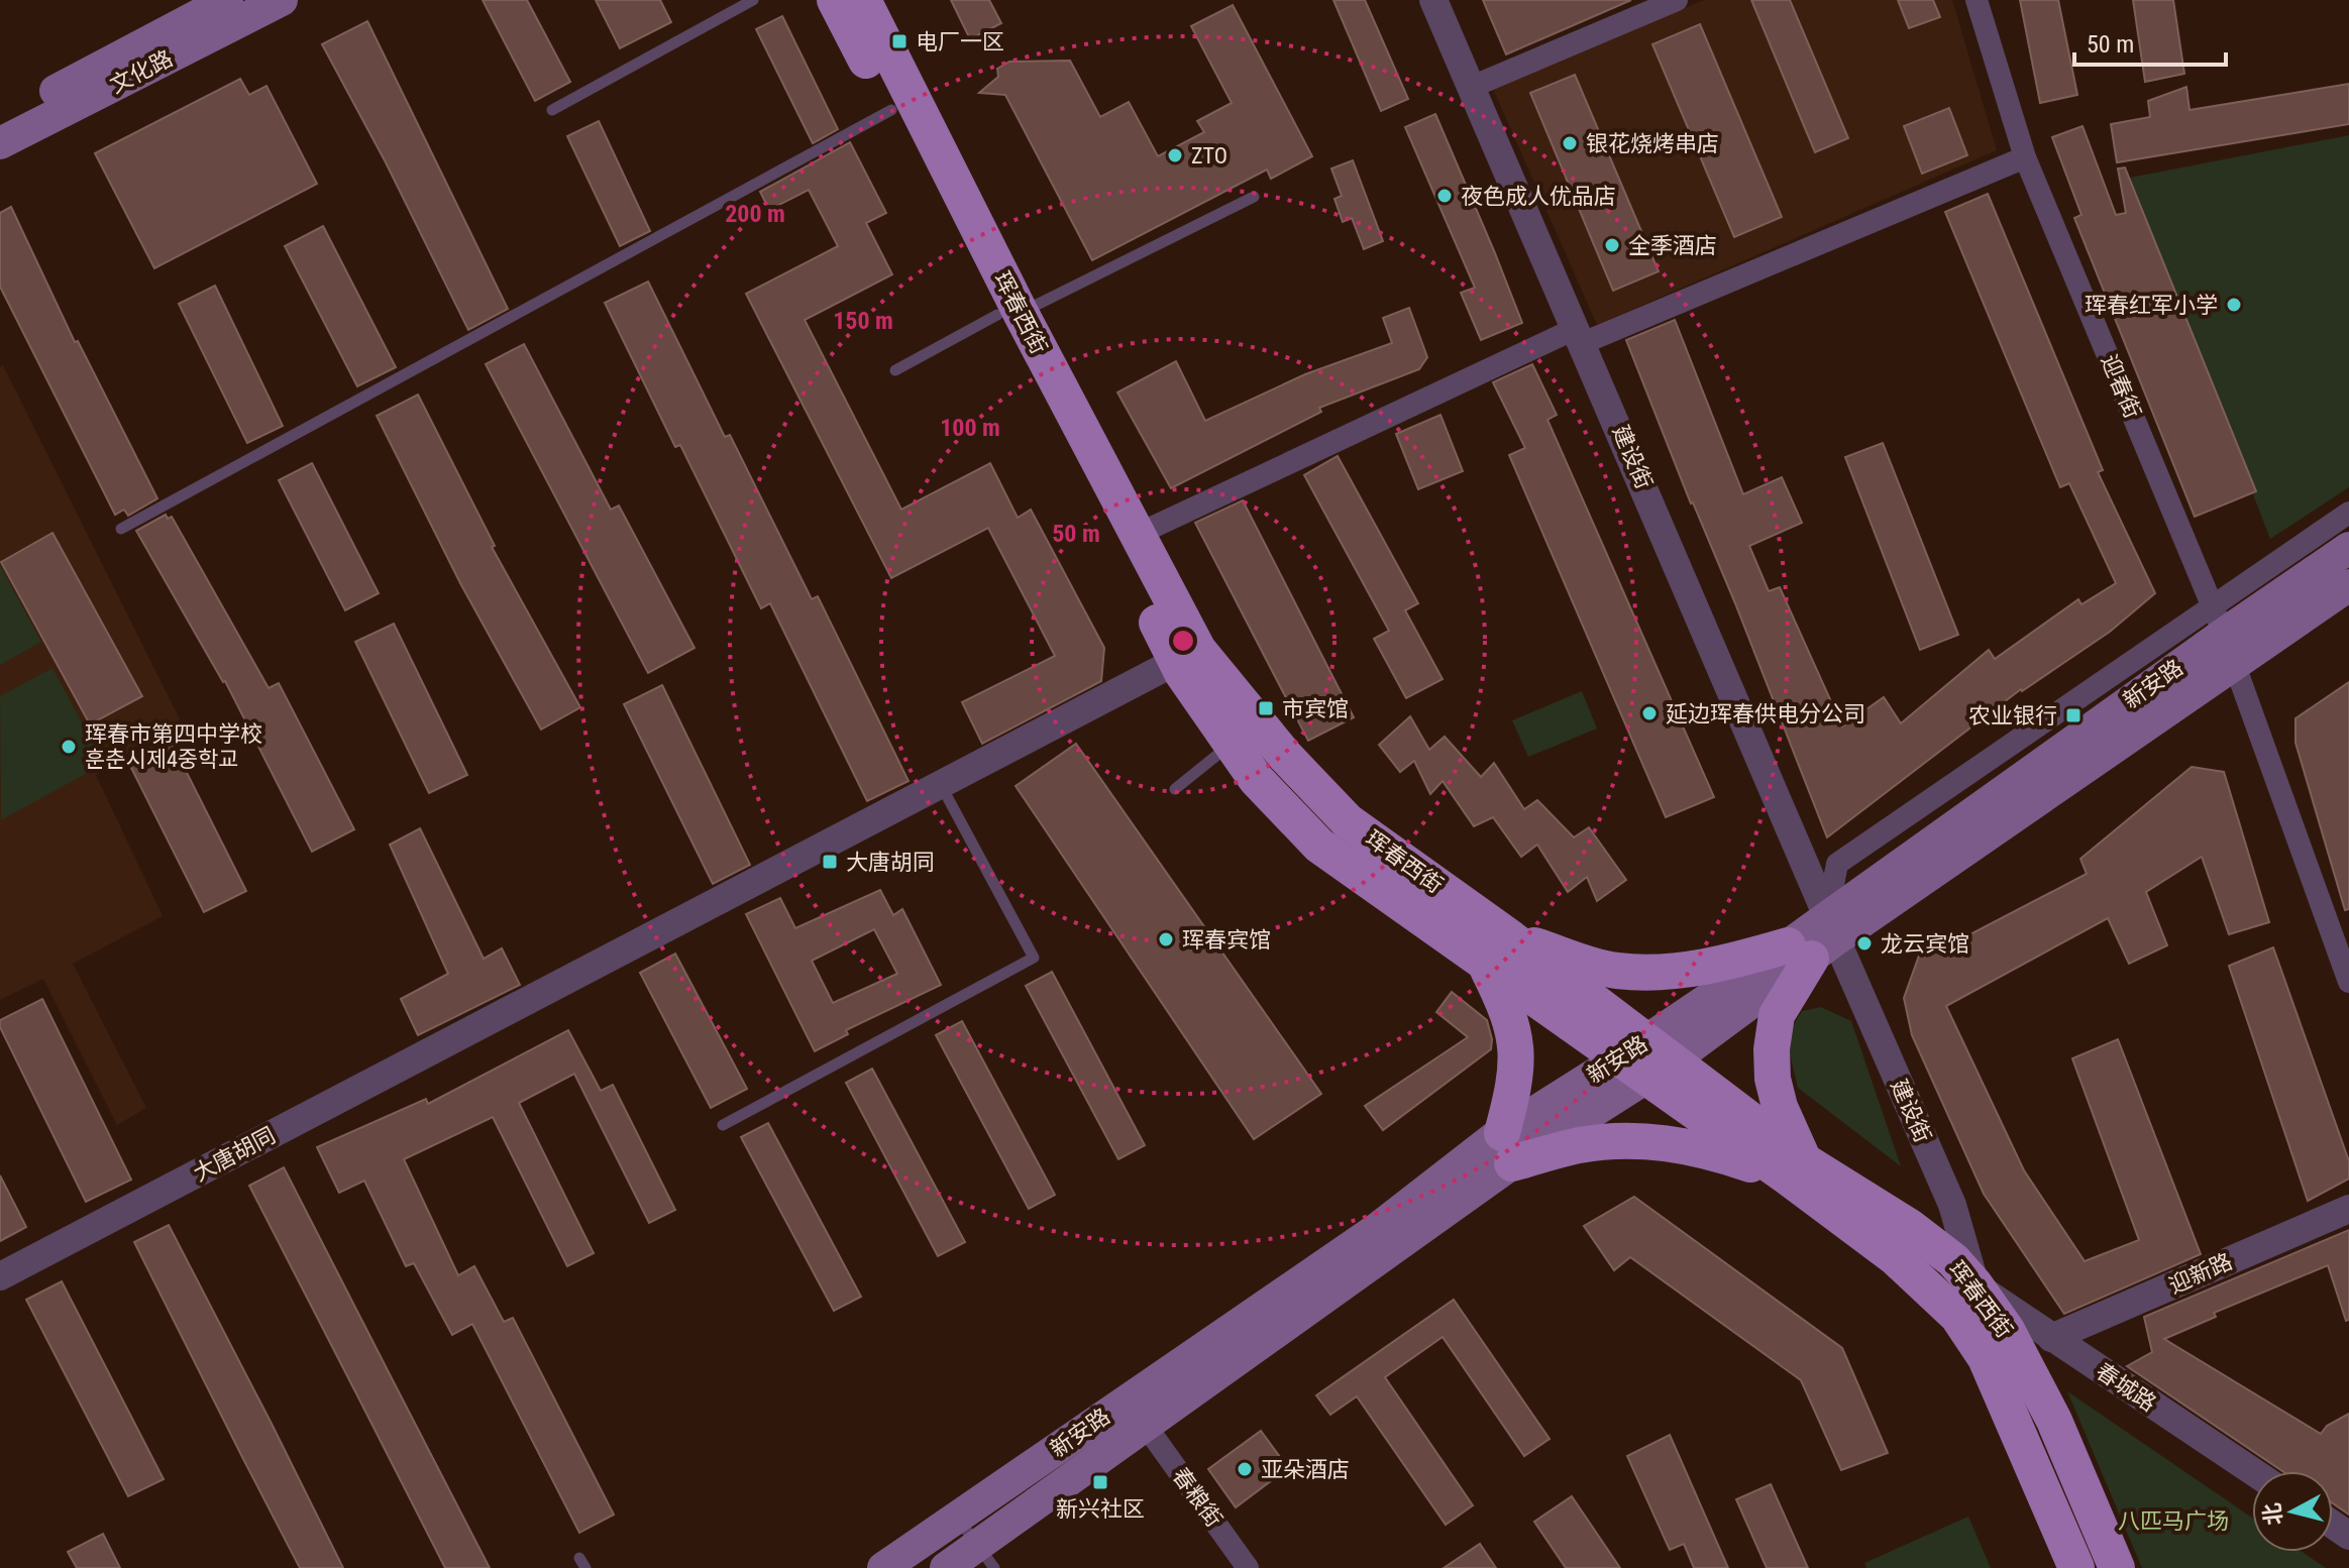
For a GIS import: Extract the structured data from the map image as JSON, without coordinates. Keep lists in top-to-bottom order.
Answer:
{
  "streets": {
    "main road": ["文化路", "珲春西街", "新安路"],
    "street": [
      "迎春街",
      "建设街",
      "大唐胡同",
      "迎新路",
      "春城路",
      "春粮街"
    ]
  },
  "crossings": [
    ["珲春西街", "建设街"],
    ["珲春西街", "新安路"],
    ["珲春西街", "大唐胡同"],
    ["珲春西街", "春城路"],
    ["迎春街", "新安路"],
    ["建设街", "新安路"],
    ["建设街", "春城路"],
    ["新安路", "春粮街"],
    ["迎新路", "春城路"]
  ],
  "parks": ["八匹马广场"],
  "places": {
    "transit": [
      "电厂一区",
      "市宾馆",
      "农业银行",
      "大唐胡同",
      "新兴社区"
    ],
    "other": [
      "银花烧烤串店",
      "ZTO",
      "夜色成人优品店",
      "全季酒店",
      "珲春红军小学",
      "延边珲春供电分公司",
      "珲春市第四中学校 훈춘시제4중학교",
      "珲春宾馆",
      "龙云宾馆",
      "亚朵酒店"
    ]
  },
  "scale_bar": "50 m",
  "north": "left",
  "rings": [
    "200 m",
    "150 m",
    "100 m",
    "50 m"
  ]
}
